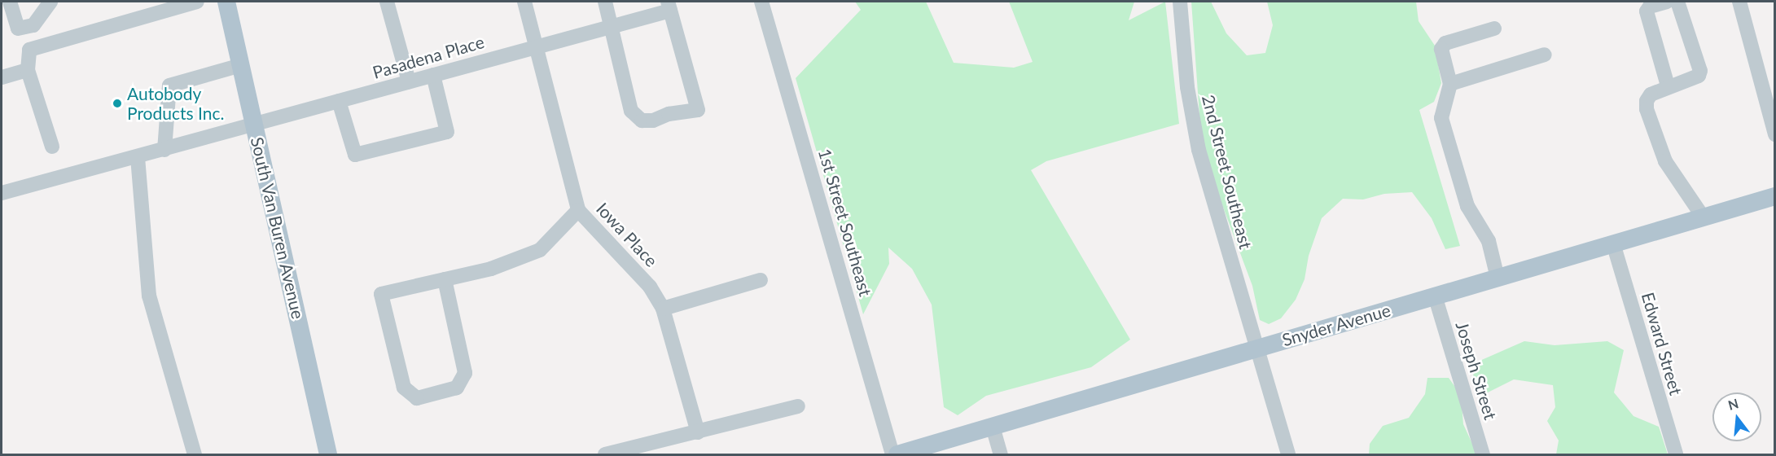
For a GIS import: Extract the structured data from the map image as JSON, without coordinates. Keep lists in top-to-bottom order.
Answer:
{
  "streets": {
    "main road": ["South Van Buren Avenue", "Snyder Avenue"],
    "street": [
      "Pasadena Place",
      "2nd Street Southeast",
      "1st Street Southeast",
      "Iowa Place",
      "Edward Street",
      "Joseph Street"
    ]
  },
  "crossings": [
    ["Pasadena Place", "South Van Buren Avenue"],
    ["Pasadena Place", "Iowa Place"],
    ["2nd Street Southeast", "Snyder Avenue"],
    ["Snyder Avenue", "Edward Street"],
    ["Snyder Avenue", "Joseph Street"]
  ],
  "places": ["Autobody Products Inc."],
  "north": "top"
}
